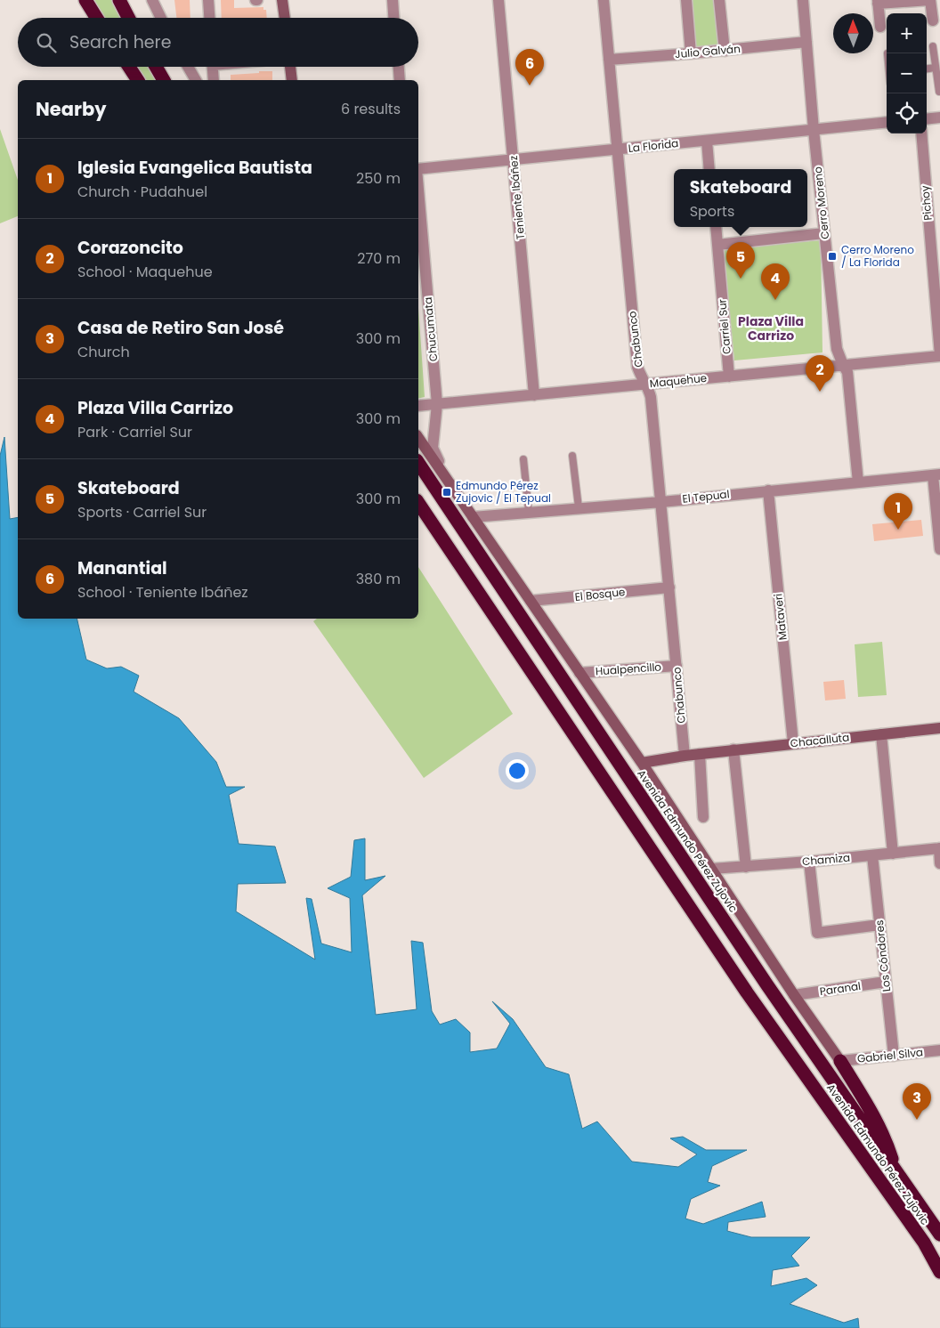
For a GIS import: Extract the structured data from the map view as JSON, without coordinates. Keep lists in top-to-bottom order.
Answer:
{
  "streets": {
    "highway": ["Avenida Edmundo Pérez Zujovic"],
    "street": [
      "Julio Galván",
      "La Florida",
      "Teniente Ibáñez",
      "Cerro Moreno",
      "Pichoy",
      "Carriel Sur",
      "Chucumata",
      "Chabunco",
      "Maquehue",
      "El Tepual",
      "El Bosque",
      "Mataveri",
      "Hualpencillo",
      "Chacalluta",
      "Chamiza",
      "Los Cóndores",
      "Paranal",
      "Gabriel Silva"
    ]
  },
  "crossings": [
    ["Julio Galván", "Cerro Moreno"],
    ["Julio Galván", "Chabunco"],
    ["La Florida", "Teniente Ibáñez"],
    ["La Florida", "Cerro Moreno"],
    ["La Florida", "Chabunco"],
    ["Teniente Ibáñez", "Maquehue"],
    ["Cerro Moreno", "Maquehue"],
    ["Cerro Moreno", "El Tepual"],
    ["Pichoy", "Maquehue"],
    ["Carriel Sur", "Maquehue"],
    ["Chucumata", "Maquehue"],
    ["Chucumata", "Avenida Edmundo Pérez Zujovic"],
    ["Chabunco", "Maquehue"],
    ["Chabunco", "El Tepual"],
    ["Chabunco", "El Bosque"],
    ["Chabunco", "Hualpencillo"],
    ["Chabunco", "Chacalluta"],
    ["El Tepual", "Mataveri"],
    ["El Tepual", "Avenida Edmundo Pérez Zujovic"],
    ["El Bosque", "Avenida Edmundo Pérez Zujovic"],
    ["Mataveri", "Chacalluta"],
    ["Hualpencillo", "Avenida Edmundo Pérez Zujovic"],
    ["Chacalluta", "Avenida Edmundo Pérez Zujovic"],
    ["Avenida Edmundo Pérez Zujovic", "Chamiza"],
    ["Avenida Edmundo Pérez Zujovic", "Paranal"],
    ["Avenida Edmundo Pérez Zujovic", "Gabriel Silva"],
    ["Chamiza", "Los Cóndores"],
    ["Los Cóndores", "Paranal"],
    ["Los Cóndores", "Gabriel Silva"]
  ],
  "districts": ["Plaza Villa Carrizo"],
  "places": {
    "transit": ["Cerro Moreno / La Florida", "Edmundo Pérez Zujovic / El Tepual"]
  },
  "north": "top",
  "page": {
    "map_buttons": ["+", "−"],
    "search": "Search here",
    "pins": [
      "6",
      "5",
      "4",
      "2",
      "1",
      "3"
    ],
    "heading": ["Nearby", "6 results"],
    "list": [
      {
        "mark": "1",
        "name": "Iglesia Evangelica Bautista",
        "note": "Church · Pudahuel",
        "value": "250 m"
      },
      {
        "mark": "2",
        "name": "Corazoncito",
        "note": "School · Maquehue",
        "value": "270 m"
      },
      {
        "mark": "3",
        "name": "Casa de Retiro San José",
        "note": "Church",
        "value": "300 m"
      },
      {
        "mark": "4",
        "name": "Plaza Villa Carrizo",
        "note": "Park · Carriel Sur",
        "value": "300 m"
      },
      {
        "mark": "5",
        "name": "Skateboard",
        "note": "Sports · Carriel Sur",
        "value": "300 m"
      },
      {
        "mark": "6",
        "name": "Manantial",
        "note": "School · Teniente Ibáñez",
        "value": "380 m"
      }
    ],
    "popup": ["Skateboard", "Sports"]
  }
}
